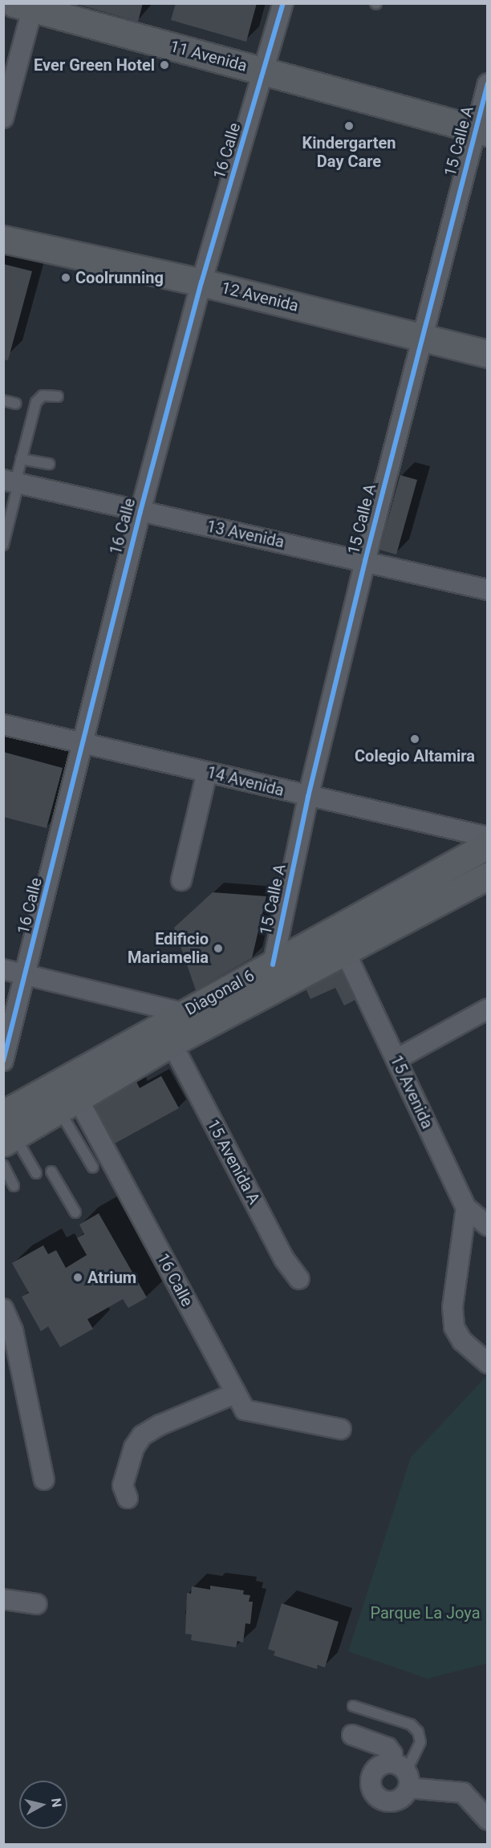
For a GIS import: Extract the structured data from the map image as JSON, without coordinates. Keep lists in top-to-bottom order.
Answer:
{
  "streets": {
    "main road": ["11 Avenida", "12 Avenida", "Diagonal 6"],
    "street": [
      "15 Calle A",
      "16 Calle",
      "13 Avenida",
      "14 Avenida",
      "15 Avenida",
      "15 Avenida A"
    ]
  },
  "crossings": [
    ["11 Avenida", "15 Calle A"],
    ["11 Avenida", "16 Calle"],
    ["15 Calle A", "12 Avenida"],
    ["15 Calle A", "13 Avenida"],
    ["15 Calle A", "14 Avenida"],
    ["15 Calle A", "Diagonal 6"],
    ["16 Calle", "12 Avenida"],
    ["16 Calle", "13 Avenida"],
    ["16 Calle", "14 Avenida"],
    ["16 Calle", "Diagonal 6"],
    ["Diagonal 6", "15 Avenida"],
    ["Diagonal 6", "15 Avenida A"]
  ],
  "parks": ["Parque La Joya"],
  "places": [
    "Ever Green Hotel",
    "Kindergarten Day Care",
    "Coolrunning",
    "Colegio Altamira",
    "Edificio Mariamelia",
    "Atrium"
  ],
  "north": "right"
}
